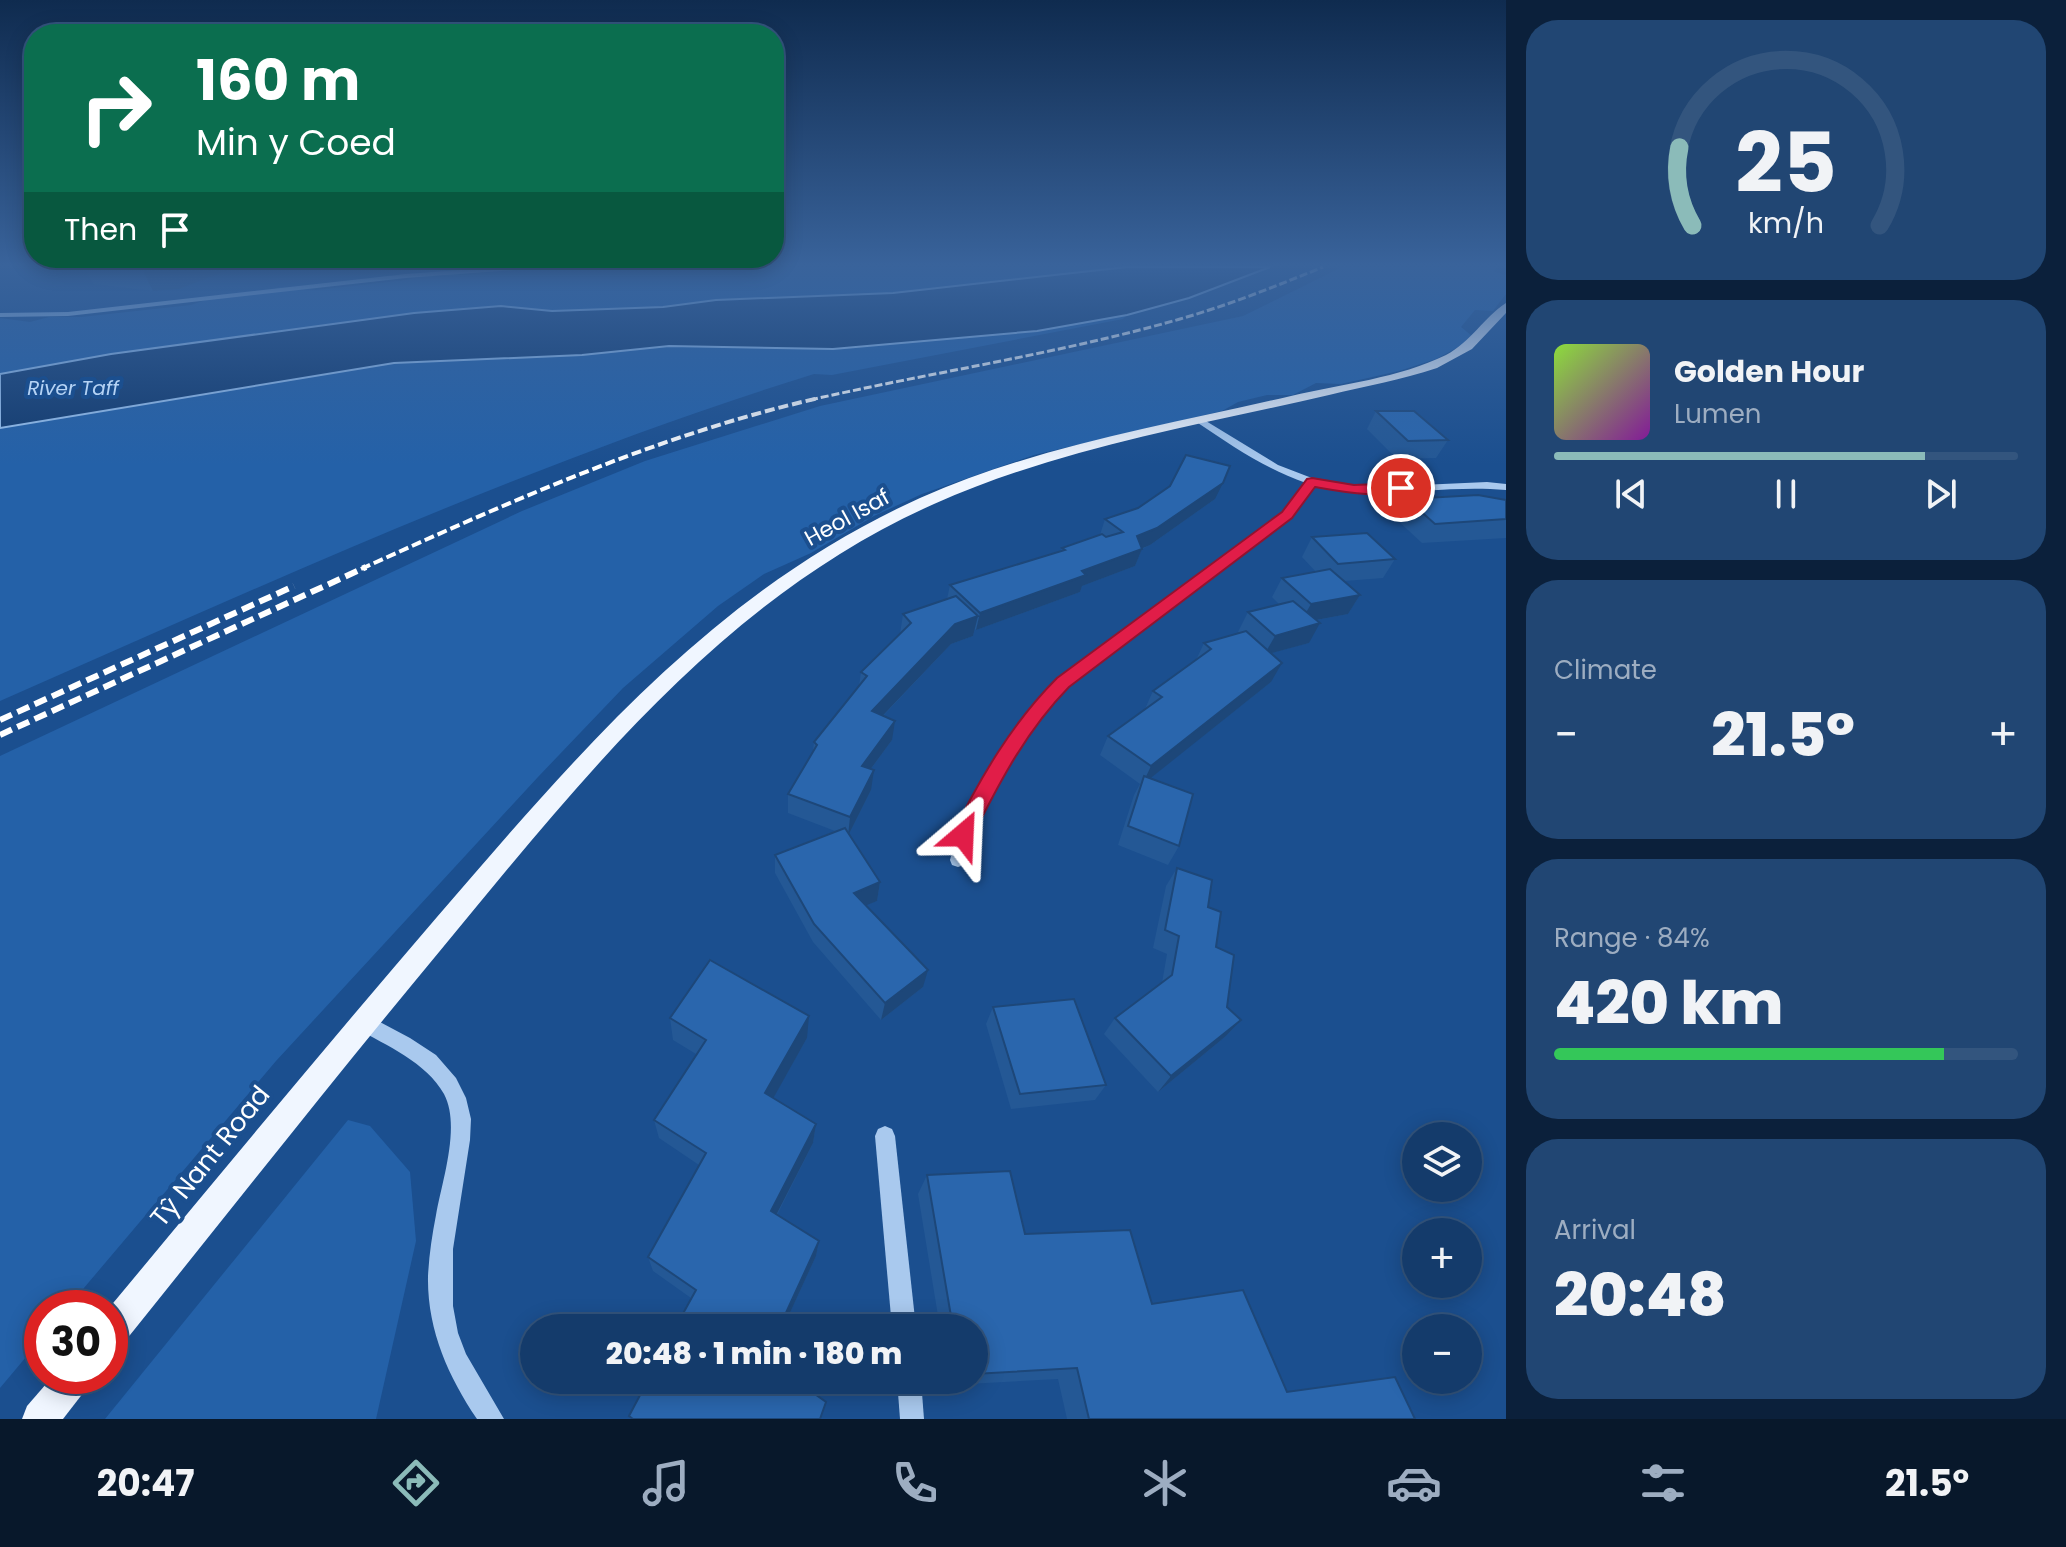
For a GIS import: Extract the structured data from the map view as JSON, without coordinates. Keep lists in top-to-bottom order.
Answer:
{
  "streets": {
    "main road": ["Heol Isaf", "Tŷ Nant Road"]
  },
  "crossings": [
    ["Heol Isaf", "Tŷ Nant Road"]
  ],
  "water": ["River Taff"],
  "page": {
    "turn": ["160 m", "Min y Coed"],
    "then": "Then",
    "song": ["Golden Hour", "Lumen"],
    "tile": [
      "Climate",
      ["Range · 84%", "420 km"],
      ["Arrival", "20:48"]
    ],
    "heat": ["−", "21.5°", "+"],
    "map_buttons": ["+", "−"],
    "limit": "30",
    "trip": "20:48 · 1 min · 180 m",
    "tabs": ["20:47", "21.5°"],
    "gauge": ["25", "km/h"]
  }
}
